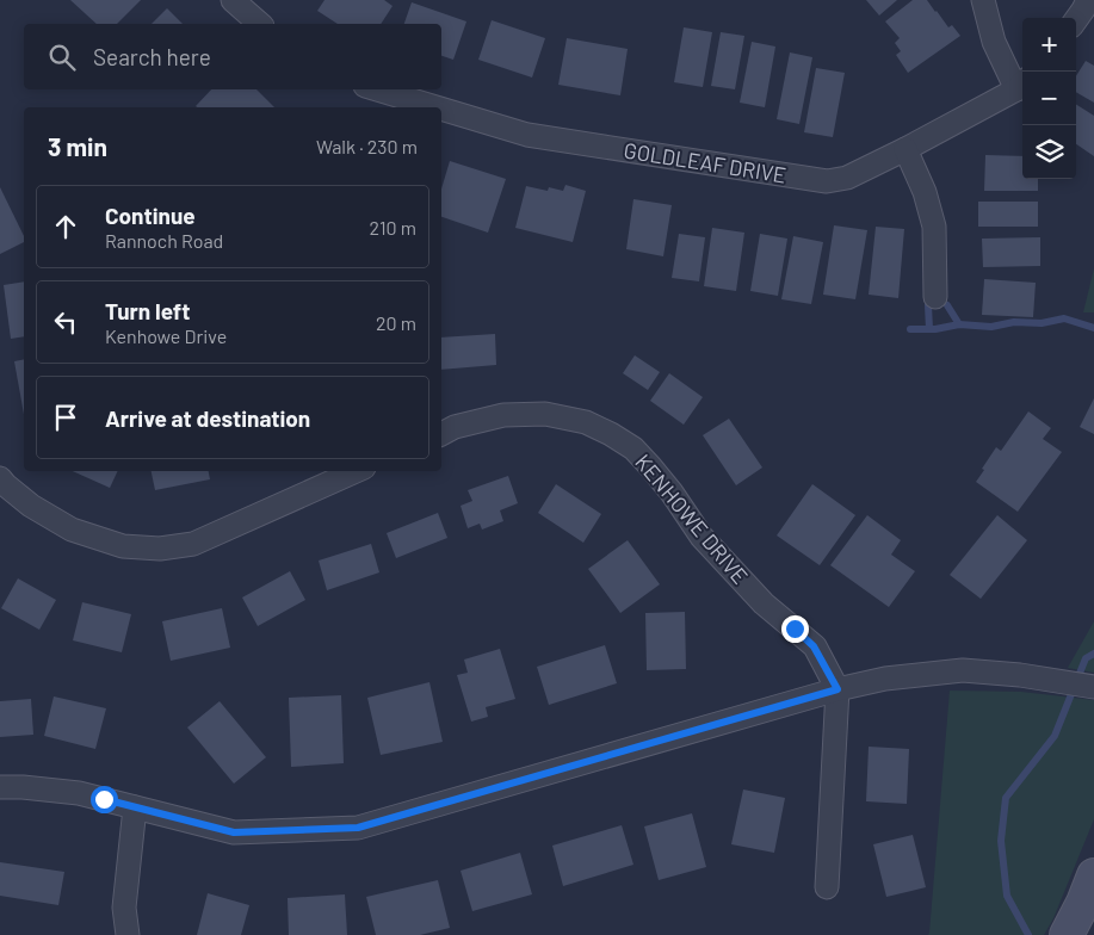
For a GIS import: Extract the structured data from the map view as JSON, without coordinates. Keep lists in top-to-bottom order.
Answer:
{
  "streets": {
    "street": ["GOLDLEAF DRIVE", "KENHOWE DRIVE"]
  },
  "page": {
    "map_buttons": ["+", "−"],
    "search": "Search here",
    "heading": ["3 min", "Walk · 230 m"],
    "list": [
      ["Continue", "Rannoch Road", "210 m"],
      ["Turn left", "Kenhowe Drive", "20 m"],
      "Arrive at destination"
    ]
  }
}
